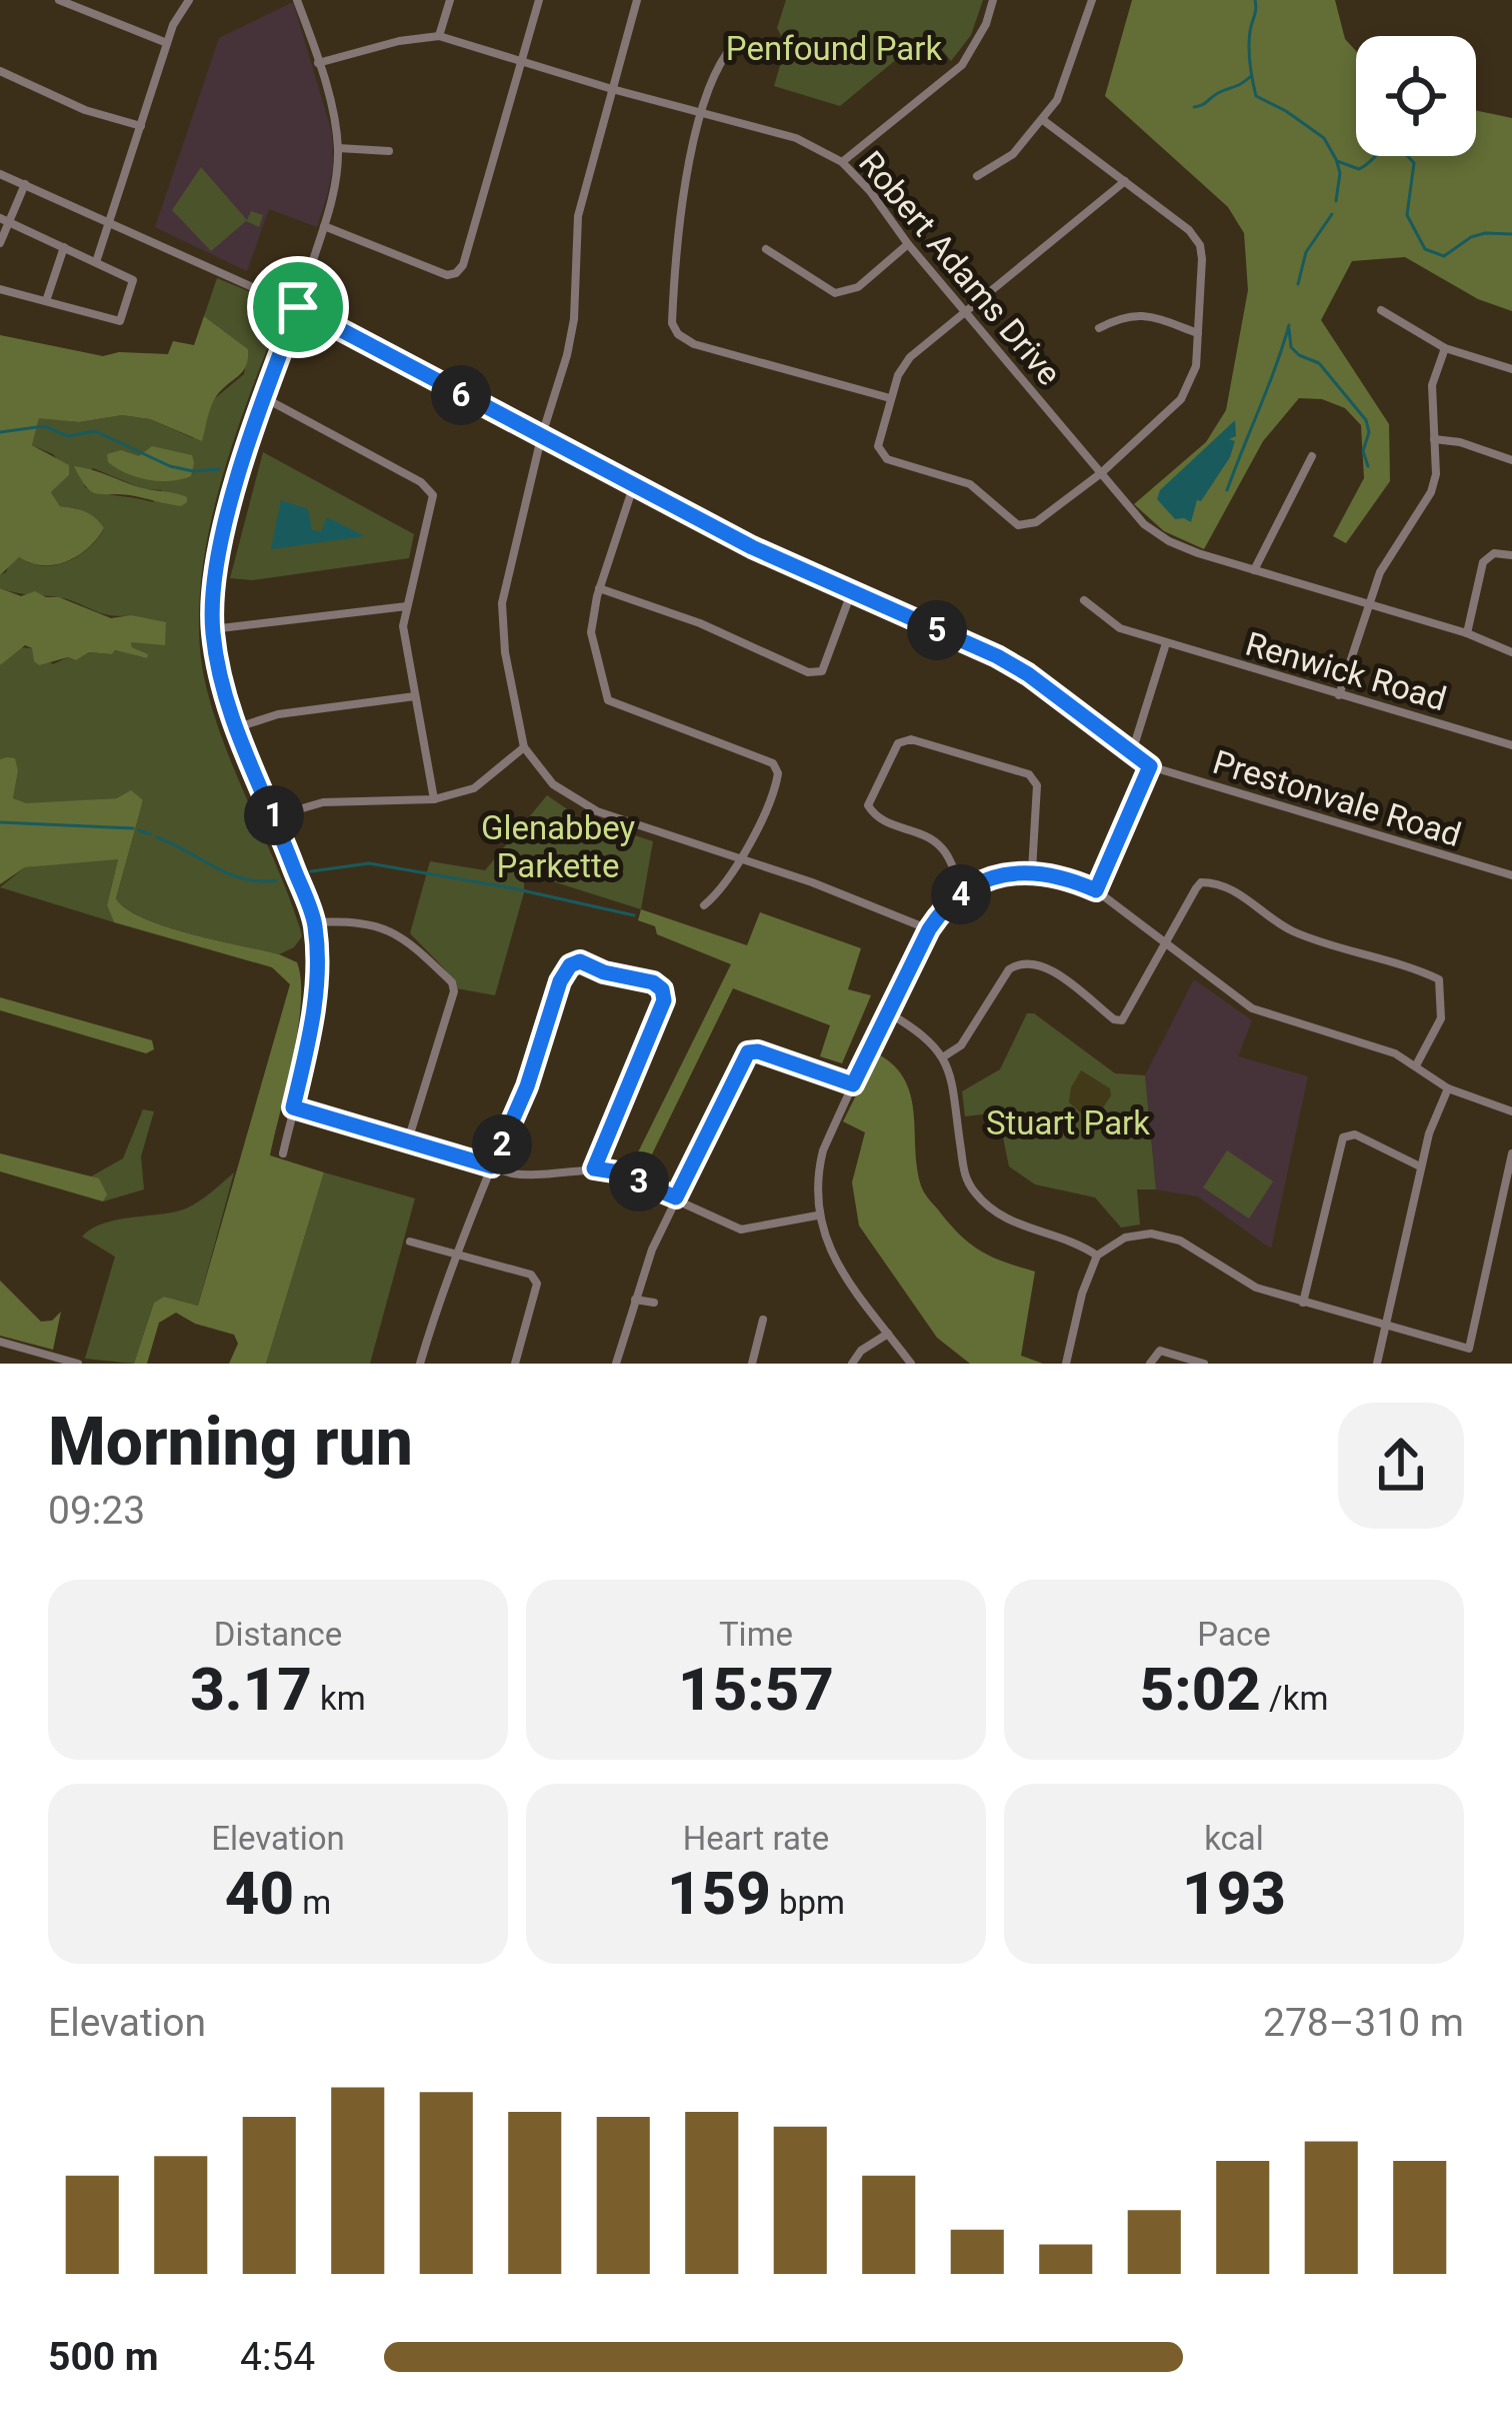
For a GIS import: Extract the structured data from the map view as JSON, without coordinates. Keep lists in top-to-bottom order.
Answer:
{
  "streets": {
    "street": ["Robert Adams Drive", "Renwick Road", "Prestonvale Road"]
  },
  "parks": ["Penfound Park", "Glenabbey Parkette", "Stuart Park"],
  "page": {
    "pins": [
      "6",
      "5",
      "1",
      "4",
      "2",
      "3"
    ],
    "heading": ["Morning run", "09:23"],
    "stats": [
      ["Distance", "3.17 km"],
      ["Time", "15:57"],
      ["Pace", "5:02 /km"],
      ["Elevation", "40 m"],
      ["Heart rate", "159 bpm"],
      ["kcal", "193"]
    ],
    "chart": ["Elevation", "278–310 m"],
    "list": [
      {
        "name": "500 m",
        "note": "4:54"
      }
    ]
  }
}
